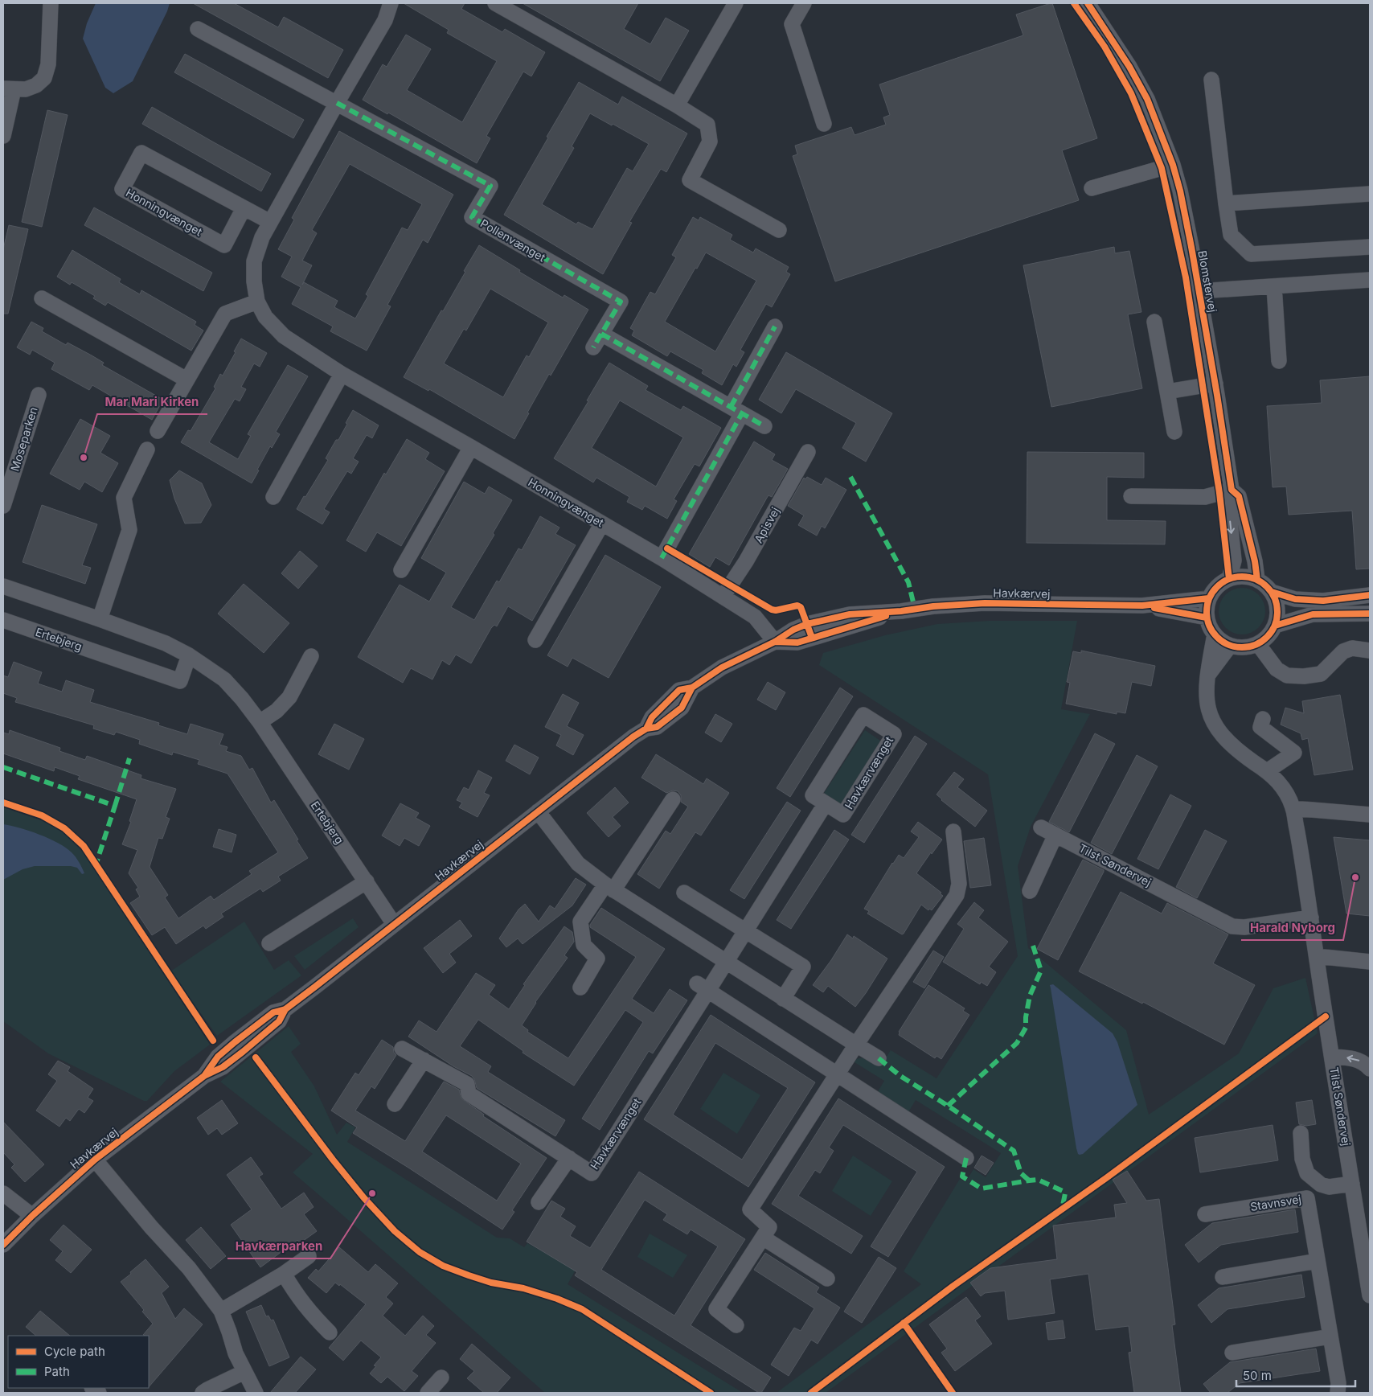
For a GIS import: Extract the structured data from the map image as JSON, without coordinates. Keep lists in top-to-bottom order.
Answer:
{
  "streets": {
    "street": [
      "Honningvænget",
      "Pollenvænget",
      "Blomstervej",
      "Moseparken",
      "Apisvej",
      "Havkærvej",
      "Ertebjerg",
      "Havkærvænget",
      "Tilst Søndervej",
      "Stavnsvej"
    ]
  },
  "crossings": [
    ["Honningvænget", "Pollenvænget"],
    ["Honningvænget", "Apisvej"],
    ["Honningvænget", "Havkærvej"],
    ["Blomstervej", "Havkærvej"],
    ["Blomstervej", "Tilst Søndervej"],
    ["Havkærvej", "Ertebjerg"],
    ["Havkærvej", "Tilst Søndervej"]
  ],
  "places": ["Mar Mari Kirken", "Harald Nyborg", "Havkærparken"],
  "legend": ["Cycle path", "Path"],
  "scale_bar": "50 m"
}
